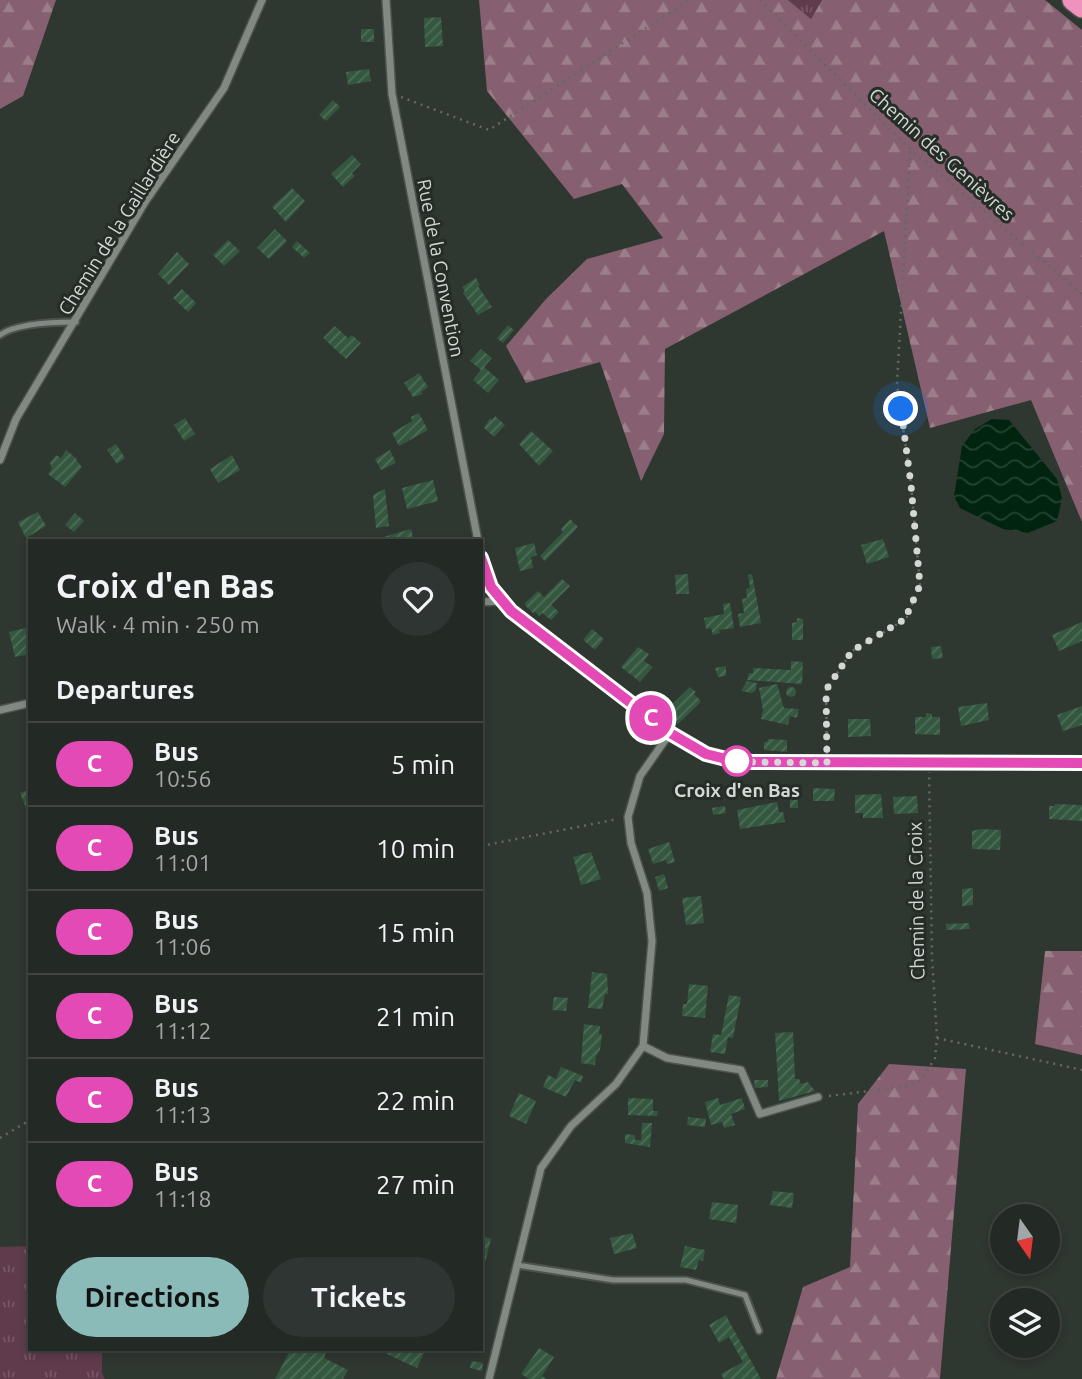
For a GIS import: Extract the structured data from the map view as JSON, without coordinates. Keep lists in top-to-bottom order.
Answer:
{
  "streets": {
    "street": ["Chemin de la Gaillardière", "Rue de la Convention"],
    "path": ["Chemin des Genièvres", "Chemin de la Croix"]
  },
  "places": ["Croix d'en Bas"],
  "lines": ["bus line C"],
  "north": "bottom",
  "page": {
    "on_map": "C",
    "heading": [
      ["Croix d'en Bas", "Walk · 4 min · 250 m"],
      "Departures"
    ],
    "list": [
      {
        "mark": "C",
        "name": "Bus",
        "note": "10:56",
        "value": "5 min"
      },
      {
        "mark": "C",
        "name": "Bus",
        "note": "11:01",
        "value": "10 min"
      },
      {
        "mark": "C",
        "name": "Bus",
        "note": "11:06",
        "value": "15 min"
      },
      {
        "mark": "C",
        "name": "Bus",
        "note": "11:12",
        "value": "21 min"
      },
      {
        "mark": "C",
        "name": "Bus",
        "note": "11:13",
        "value": "22 min"
      },
      {
        "mark": "C",
        "name": "Bus",
        "note": "11:18",
        "value": "27 min"
      }
    ],
    "buttons": ["Directions", "Tickets"]
  }
}
